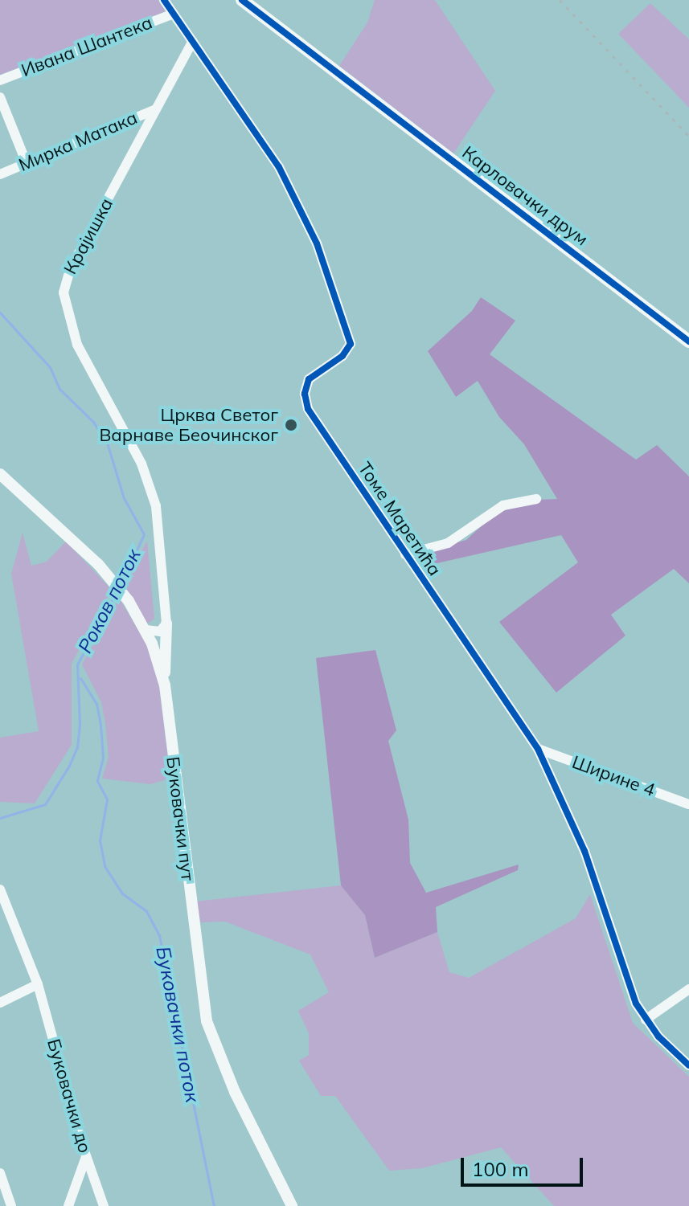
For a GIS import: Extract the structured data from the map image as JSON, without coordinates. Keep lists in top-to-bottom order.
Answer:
{
  "streets": {
    "main road": ["Карловачки друм"],
    "street": [
      "Ивана Шантека",
      "Мирка Матака",
      "Крајишка",
      "Томе Маретића",
      "Ширине 4",
      "Буковачки пут",
      "Буковачки до"
    ]
  },
  "crossings": [
    ["Ивана Шантека", "Томе Маретића"],
    ["Мирка Матака", "Крајишка"],
    ["Крајишка", "Томе Маретића"],
    ["Томе Маретића", "Ширине 4"]
  ],
  "water": ["Роков поток", "Буковачки поток"],
  "places": ["Црква Светог Варнаве Беочинског"],
  "scale_bar": "100 m"
}
